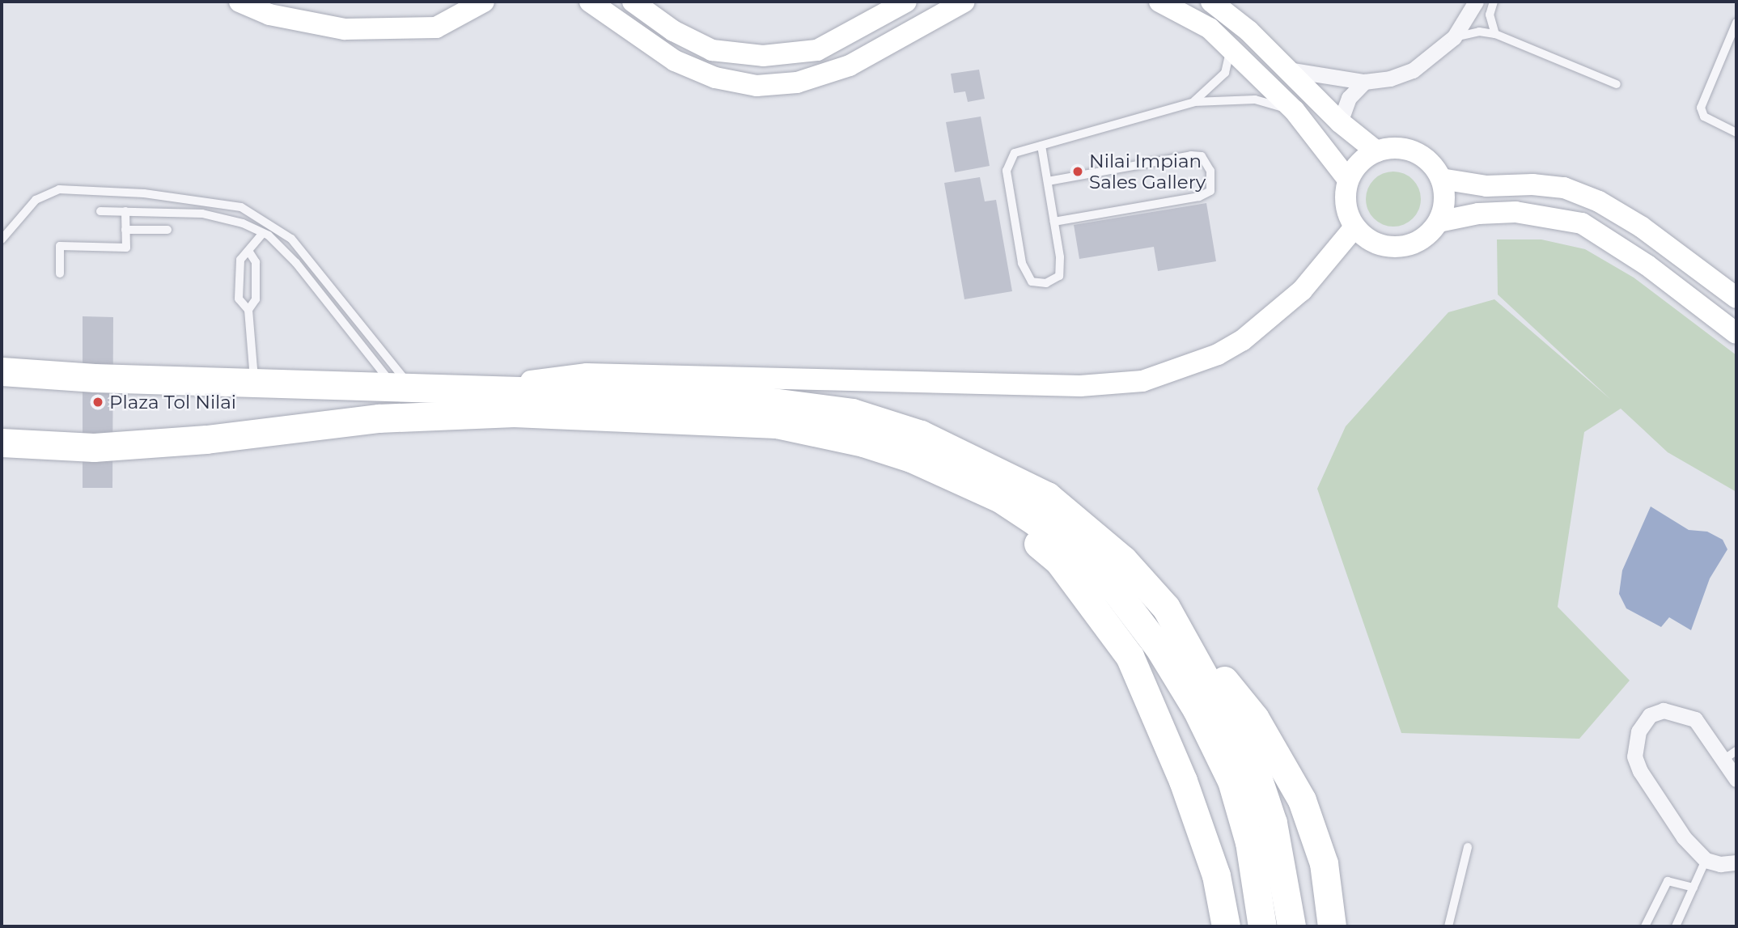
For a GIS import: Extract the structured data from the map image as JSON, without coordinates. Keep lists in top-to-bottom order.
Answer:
{
  "places": ["Nilai Impian Sales Gallery", "Plaza Tol Nilai"]
}
